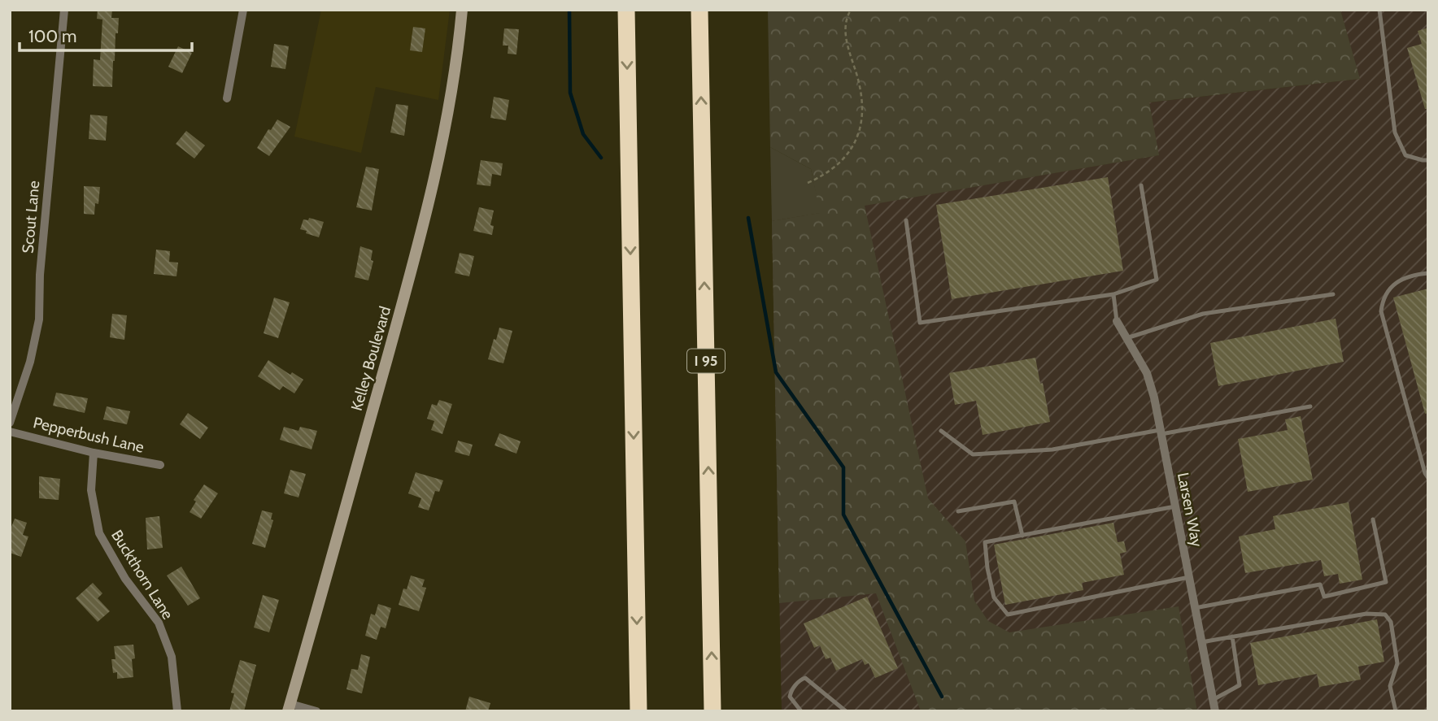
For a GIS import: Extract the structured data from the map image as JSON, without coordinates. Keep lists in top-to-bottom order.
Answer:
{
  "streets": {
    "highway": ["I 95"],
    "main road": ["Kelley Boulevard"],
    "street": [
      "Scout Lane",
      "Pepperbush Lane",
      "Larsen Way",
      "Buckthorn Lane"
    ]
  },
  "crossings": [
    ["Pepperbush Lane", "Buckthorn Lane"]
  ],
  "scale_bar": "100 m"
}
